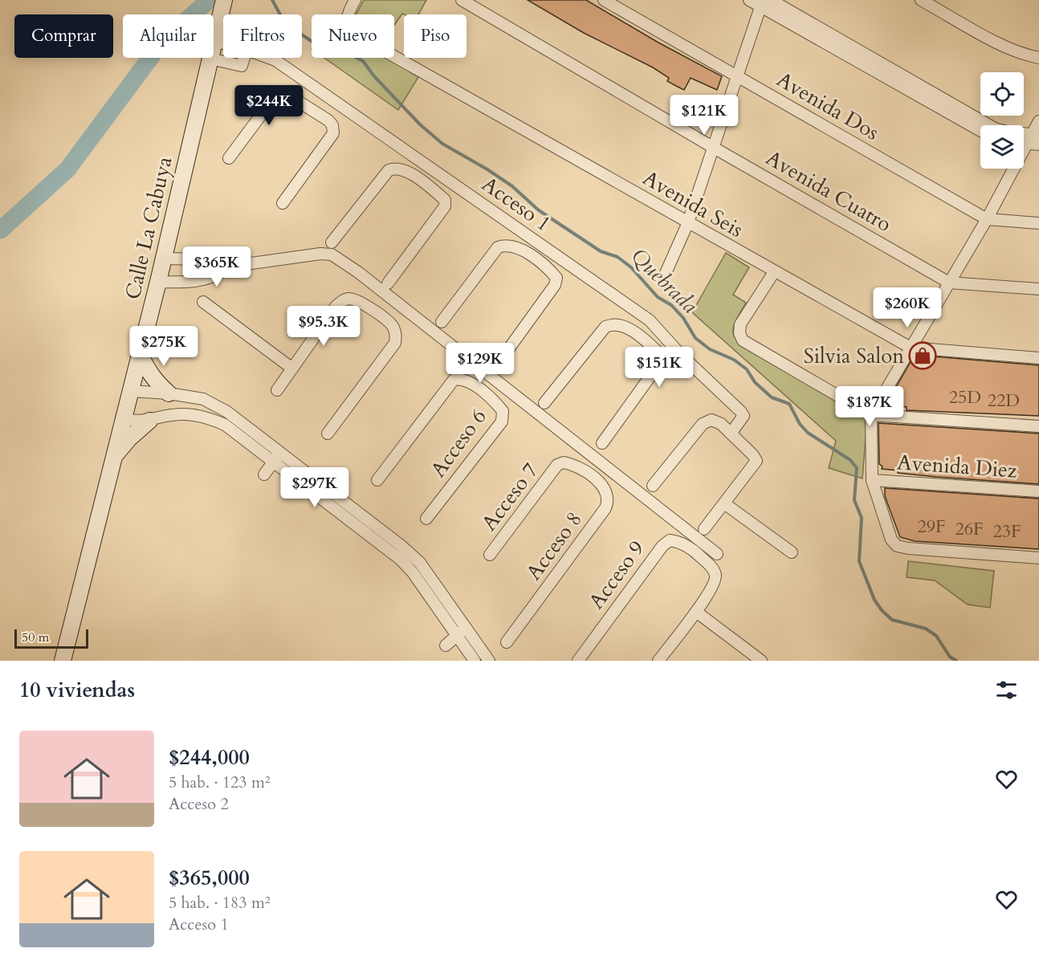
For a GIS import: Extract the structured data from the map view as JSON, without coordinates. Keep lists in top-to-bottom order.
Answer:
{
  "streets": {
    "street": [
      "Avenida Dos",
      "Avenida Cuatro",
      "Acceso 1",
      "Avenida Seis",
      "Calle La Cabuya",
      "Acceso 6",
      "Avenida Diez",
      "Acceso 7",
      "Acceso 8",
      "Acceso 9"
    ]
  },
  "crossings": [
    ["Acceso 1", "Calle La Cabuya"],
    ["Acceso 7", "Acceso 8"]
  ],
  "water": ["Quebrada"],
  "places": {
    "shop": ["Silvia Salon"]
  },
  "house_numbers": [
    "25D",
    "22D",
    "29F",
    "26F",
    "23F"
  ],
  "scale_bar": "50 m",
  "page": {
    "chip": [
      "Comprar",
      "Alquilar",
      "Filtros",
      "Nuevo",
      "Piso"
    ],
    "price": [
      "$244K",
      "$121K",
      "$365K",
      "$260K",
      "$95.3K",
      "$275K",
      "$129K",
      "$151K",
      "$187K",
      "$297K"
    ],
    "scale": "50 m",
    "heading": "10 viviendas",
    "list": [
      {
        "name": "$244,000",
        "note": "5 hab. · 123 m² · Acceso 2"
      },
      {
        "name": "$365,000",
        "note": "5 hab. · 183 m² · Acceso 1"
      }
    ]
  }
}
